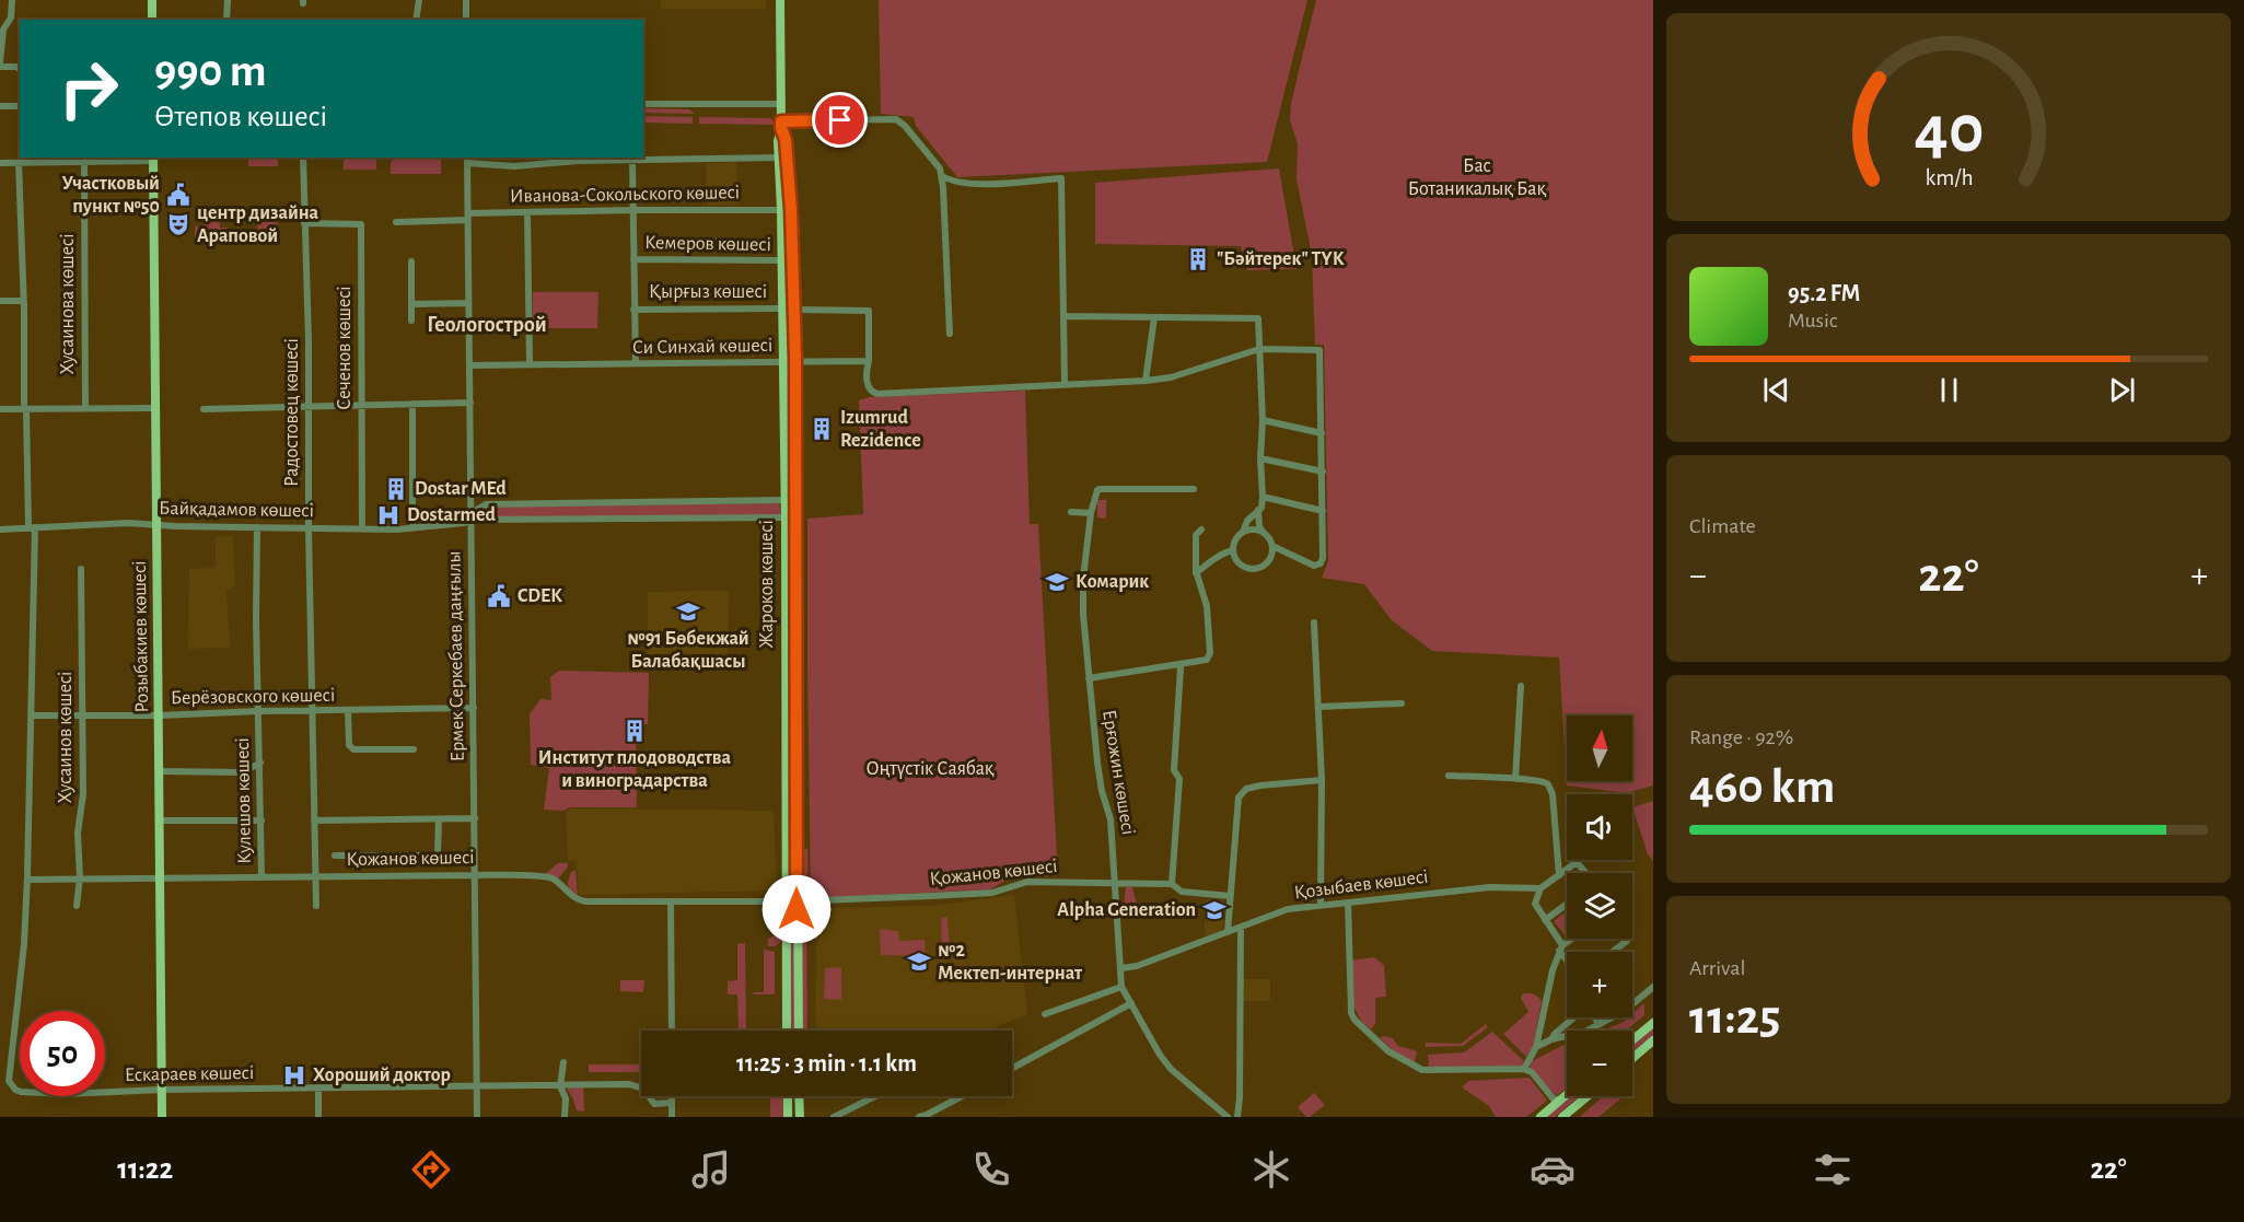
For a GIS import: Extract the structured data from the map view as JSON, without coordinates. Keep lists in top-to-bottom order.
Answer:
{
  "streets": {
    "main road": ["Жароков көшесі", "Розыбакиев көшесі"],
    "street": [
      "Иванова-Сокольского көшесі",
      "Кемеров көшесі",
      "Қырғыз көшесі",
      "Хусаинова көшесі",
      "Си Синхай көшесі",
      "Сеченов көшесі",
      "Радостовец көшесі",
      "Байқадамов көшесі",
      "Ермек Серкебаев даңғылы",
      "Берёзовского көшесі",
      "Хусаинов көшесі",
      "Ерғожин көшесі",
      "Кулешов көшесі",
      "Қожанов көшесі",
      "Қозыбаев көшесі",
      "Ескараев көшесі"
    ]
  },
  "crossings": [
    ["Иванова-Сокольского көшесі", "Жароков көшесі"],
    ["Иванова-Сокольского көшесі", "Ермек Серкебаев даңғылы"],
    ["Кемеров көшесі", "Жароков көшесі"],
    ["Қырғыз көшесі", "Жароков көшесі"],
    ["Си Синхай көшесі", "Жароков көшесі"],
    ["Си Синхай көшесі", "Ермек Серкебаев даңғылы"],
    ["Сеченов көшесі", "Радостовец көшесі"],
    ["Сеченов көшесі", "Байқадамов көшесі"],
    ["Радостовец көшесі", "Байқадамов көшесі"],
    ["Радостовец көшесі", "Берёзовского көшесі"],
    ["Радостовец көшесі", "Қожанов көшесі"],
    ["Байқадамов көшесі", "Жароков көшесі"],
    ["Байқадамов көшесі", "Розыбакиев көшесі"],
    ["Байқадамов көшесі", "Ермек Серкебаев даңғылы"],
    ["Байқадамов көшесі", "Кулешов көшесі"],
    ["Жароков көшесі", "Қожанов көшесі"],
    ["Розыбакиев көшесі", "Берёзовского көшесі"],
    ["Розыбакиев көшесі", "Қожанов көшесі"],
    ["Розыбакиев көшесі", "Ескараев көшесі"],
    ["Ермек Серкебаев даңғылы", "Берёзовского көшесі"],
    ["Ермек Серкебаев даңғылы", "Қожанов көшесі"],
    ["Ермек Серкебаев даңғылы", "Ескараев көшесі"],
    ["Берёзовского көшесі", "Хусаинов көшесі"],
    ["Берёзовского көшесі", "Кулешов көшесі"],
    ["Хусаинов көшесі", "Қожанов көшесі"],
    ["Ерғожин көшесі", "Қожанов көшесі"],
    ["Ерғожин көшесі", "Қозыбаев көшесі"],
    ["Кулешов көшесі", "Қожанов көшесі"]
  ],
  "districts": ["Геологострой"],
  "parks": ["Бас Ботаникалық Бақ", "Оңтүстік Саябақ"],
  "places": {
    "public building": ["Участковый пункт №50", "CDEK"],
    "theatre": ["центр дизайна Араповой"],
    "building": [
      "\"Бәйтерек\" ТҮК",
      "Izumrud Rezidence",
      "Dostar MEd",
      "Институт плодоводства и виноградарства"
    ],
    "hospital": ["Dostarmed", "Хороший доктор"],
    "school or university": [
      "Комарик",
      "№91 Бөбекжай Балабақшасы",
      "Alpha Generation",
      "№2 Мектеп-интернат"
    ]
  },
  "north": "top",
  "page": {
    "turn": ["990 m", "Өтепов көшесі"],
    "song": ["95.2 FM", "Music"],
    "tile": [
      "Climate",
      ["Range · 92%", "460 km"],
      ["Arrival", "11:25"]
    ],
    "heat": ["−", "22°", "+"],
    "map_buttons": ["+", "−"],
    "limit": "50",
    "trip": "11:25 · 3 min · 1.1 km",
    "tabs": ["11:22", "22°"],
    "gauge": ["40", "km/h"]
  }
}
